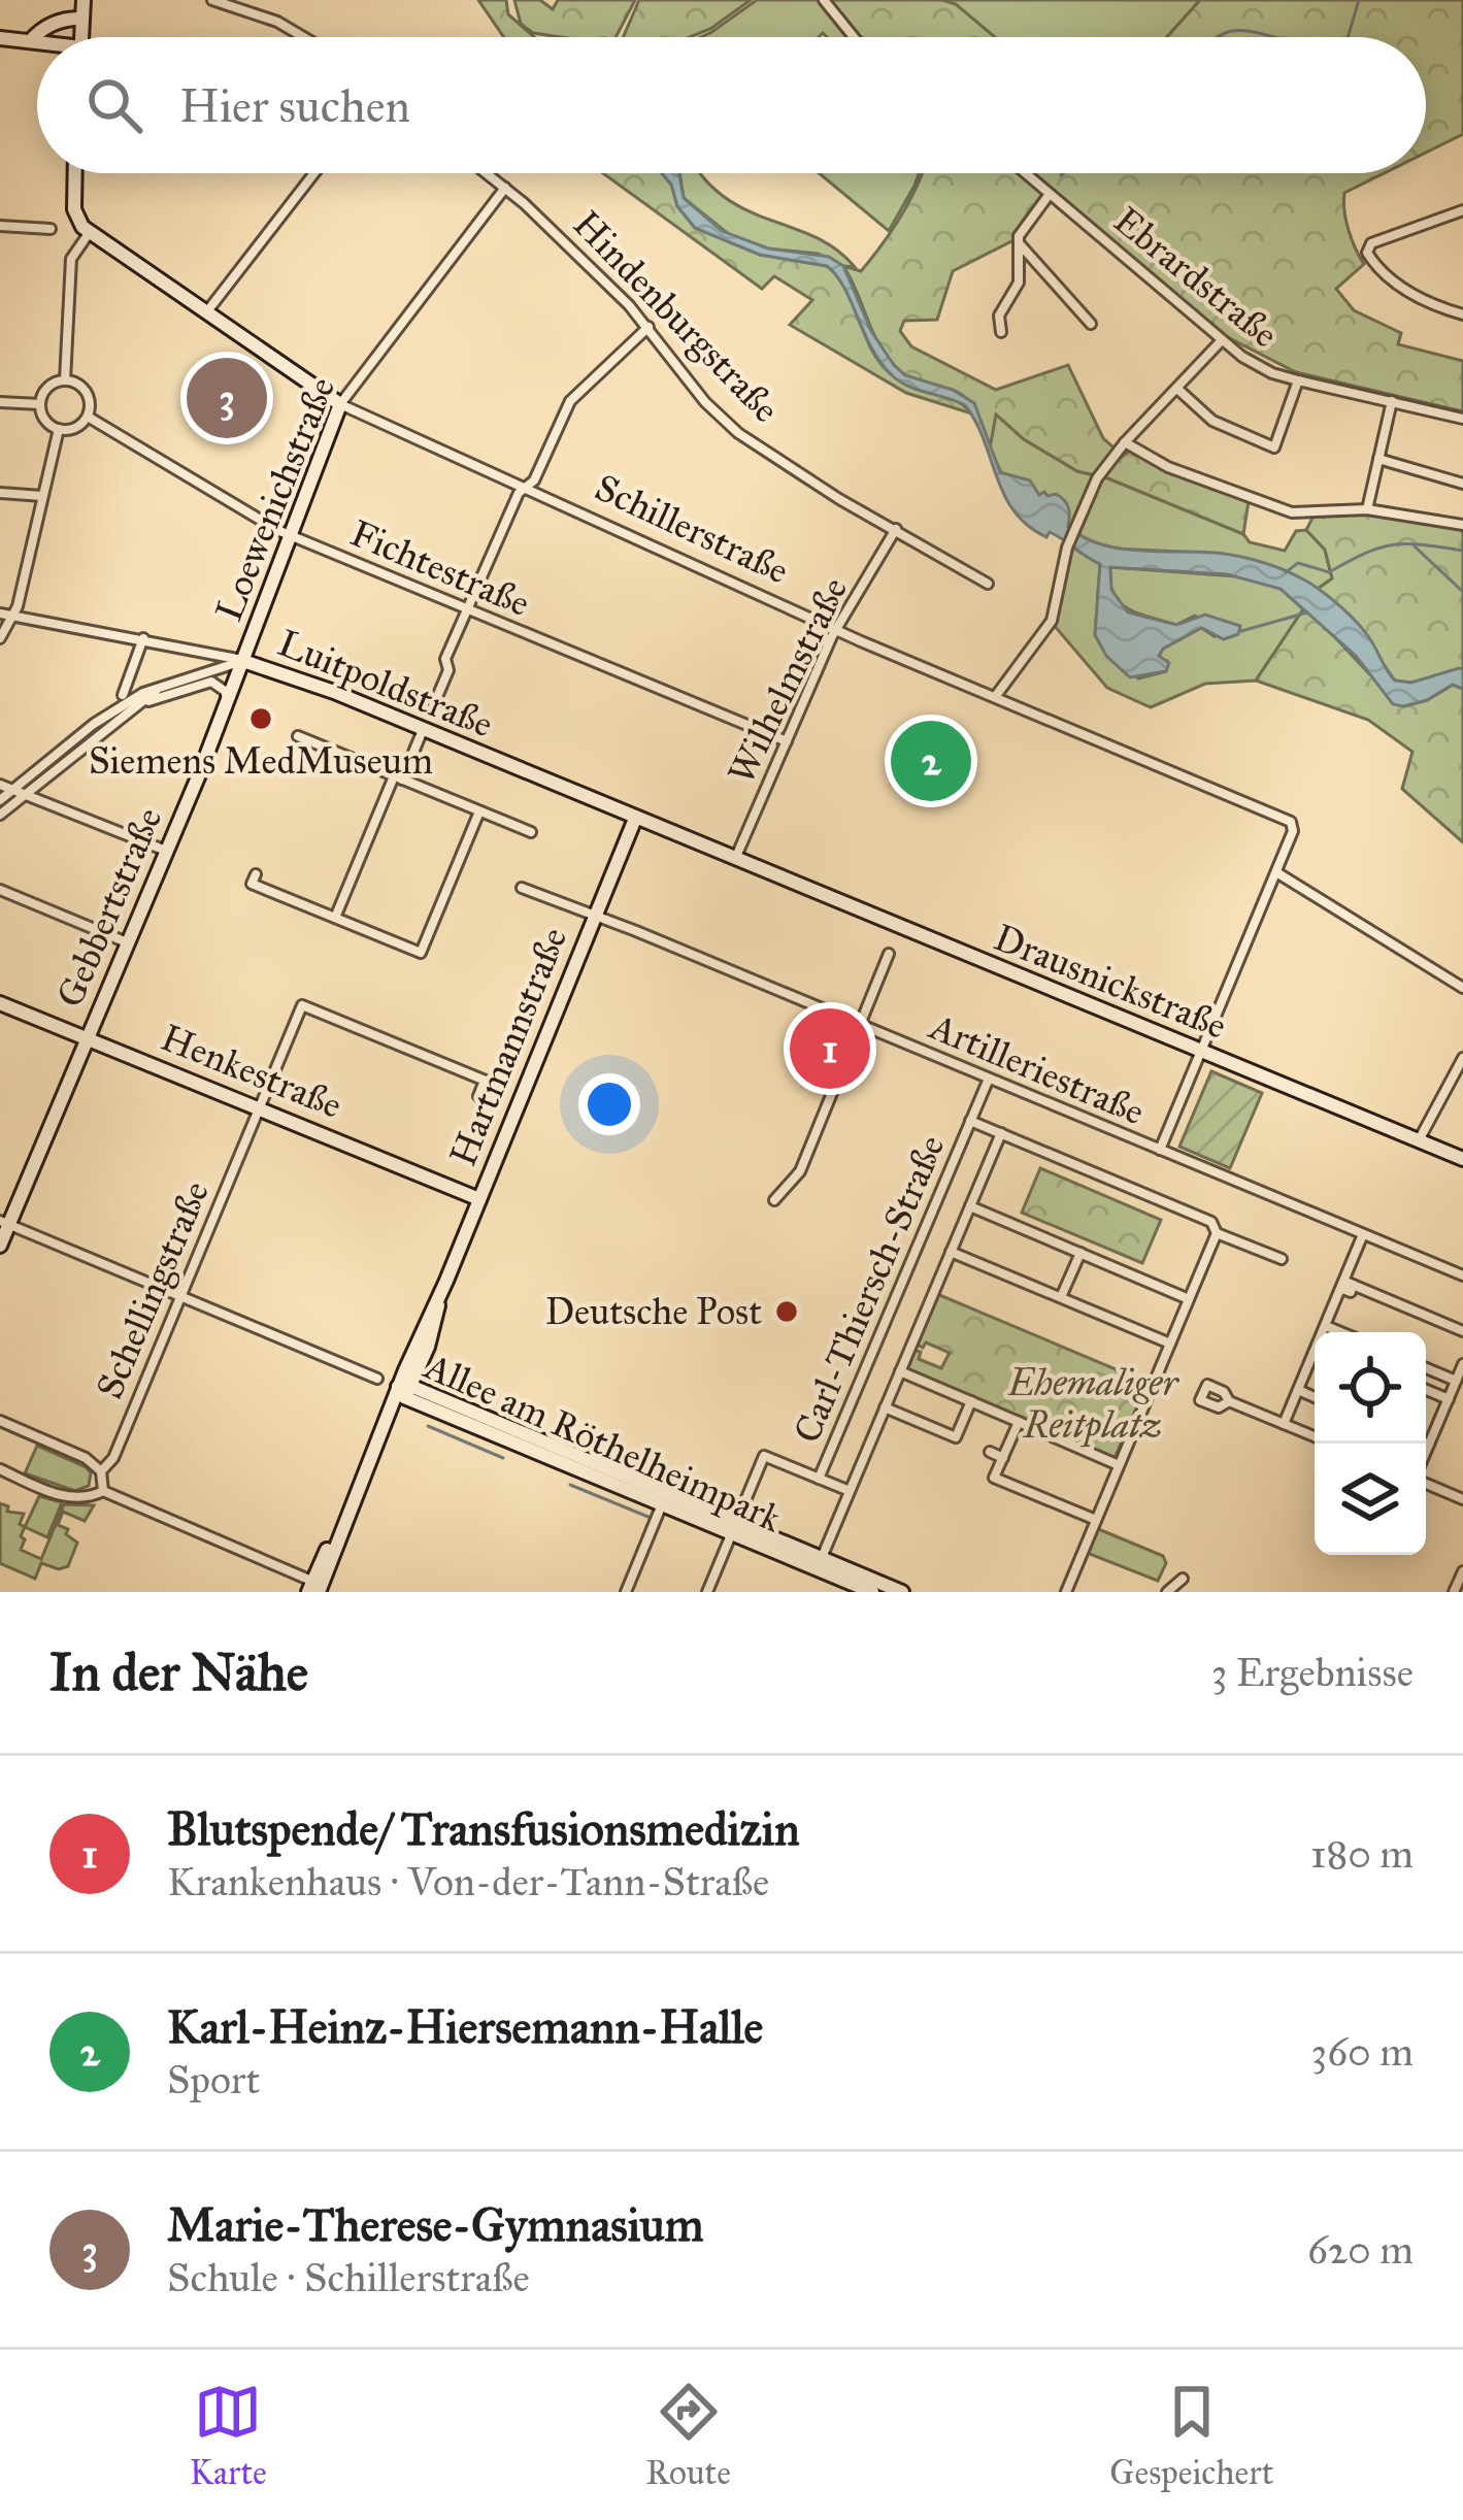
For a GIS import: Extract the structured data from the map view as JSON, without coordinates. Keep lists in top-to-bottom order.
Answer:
{
  "streets": {
    "main road": [
      "Loewenichstraße",
      "Schillerstraße",
      "Luitpoldstraße",
      "Gebbertstraße",
      "Drausnickstraße",
      "Hartmannstraße",
      "Henkestraße",
      "Allee am Röthelheimpark"
    ],
    "street": [
      "Ebrardstraße",
      "Hindenburgstraße",
      "Fichtestraße",
      "Wilhelmstraße",
      "Artilleriestraße",
      "Carl-Thiersch-Straße",
      "Schellingstraße"
    ]
  },
  "crossings": [
    ["Hindenburgstraße", "Loewenichstraße"],
    ["Hindenburgstraße", "Wilhelmstraße"],
    ["Loewenichstraße", "Schillerstraße"],
    ["Loewenichstraße", "Fichtestraße"],
    ["Loewenichstraße", "Luitpoldstraße"],
    ["Loewenichstraße", "Gebbertstraße"],
    ["Schillerstraße", "Wilhelmstraße"],
    ["Fichtestraße", "Wilhelmstraße"],
    ["Wilhelmstraße", "Luitpoldstraße"],
    ["Wilhelmstraße", "Drausnickstraße"],
    ["Luitpoldstraße", "Gebbertstraße"],
    ["Luitpoldstraße", "Drausnickstraße"],
    ["Luitpoldstraße", "Hartmannstraße"],
    ["Gebbertstraße", "Henkestraße"],
    ["Hartmannstraße", "Artilleriestraße"],
    ["Hartmannstraße", "Henkestraße"],
    ["Hartmannstraße", "Allee am Röthelheimpark"],
    ["Artilleriestraße", "Carl-Thiersch-Straße"],
    ["Henkestraße", "Schellingstraße"],
    ["Carl-Thiersch-Straße", "Allee am Röthelheimpark"]
  ],
  "parks": ["Ehemaliger Reitplatz"],
  "places": ["Siemens MedMuseum", "Deutsche Post"],
  "page": {
    "search": "Hier suchen",
    "pins": ["3", "2", "1"],
    "heading": ["In der Nähe", "3 Ergebnisse"],
    "list": [
      {
        "mark": "1",
        "name": "Blutspende/ Transfusionsmedizin",
        "note": "Krankenhaus · Von-der-Tann-Straße",
        "value": "180 m"
      },
      {
        "mark": "2",
        "name": "Karl-Heinz-Hiersemann-Halle",
        "note": "Sport",
        "value": "360 m"
      },
      {
        "mark": "3",
        "name": "Marie-Therese-Gymnasium",
        "note": "Schule · Schillerstraße",
        "value": "620 m"
      }
    ],
    "nav": ["Karte", "Route", "Gespeichert"]
  }
}
